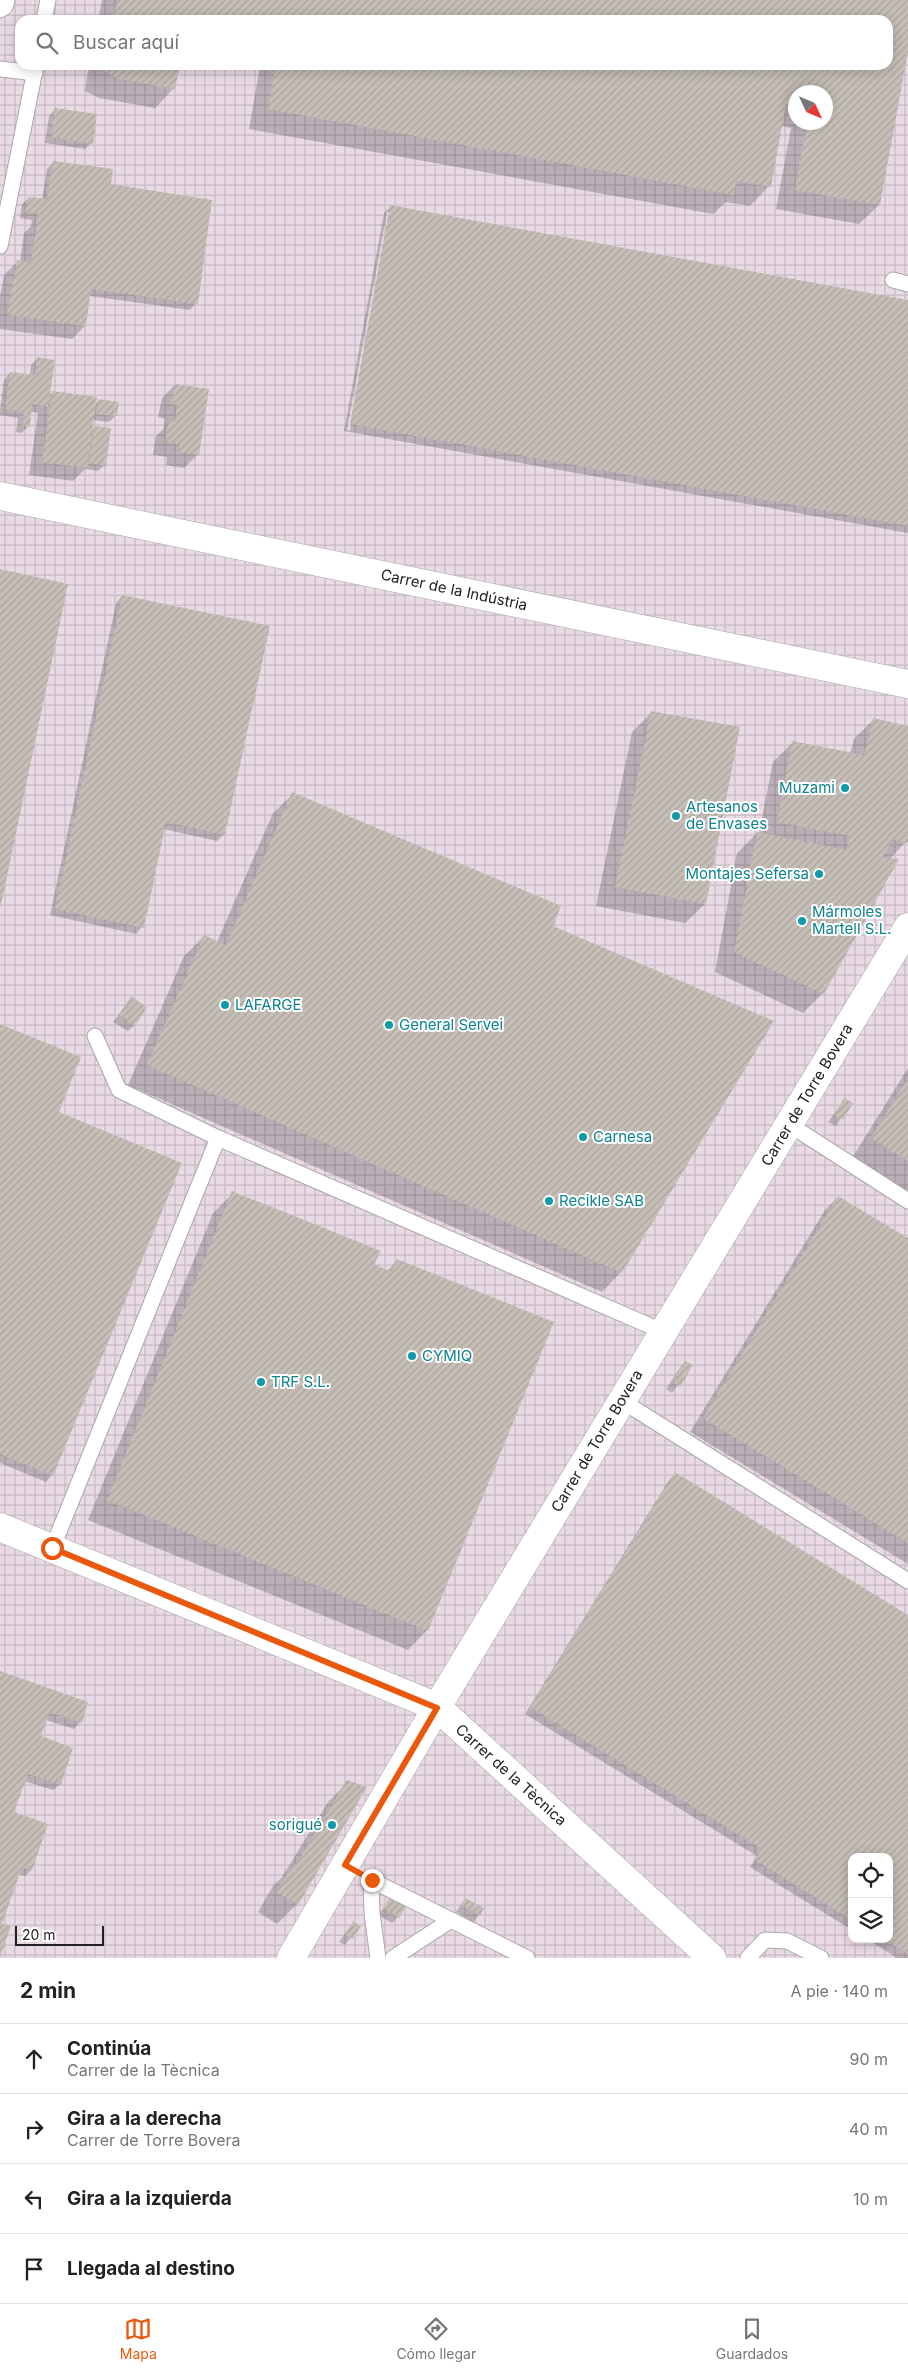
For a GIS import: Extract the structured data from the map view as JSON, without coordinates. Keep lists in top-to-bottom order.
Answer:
{
  "streets": {
    "street": ["Carrer de la Indústria", "Carrer de Torre Bovera", "Carrer de la Tècnica"]
  },
  "crossings": [
    ["Carrer de Torre Bovera", "Carrer de la Tècnica"]
  ],
  "places": [
    "Muzami",
    "Artesanos de Envases",
    "Montajes Sefersa",
    "Mármoles Martell S.L.",
    "LAFARGE",
    "General Servei",
    "Carnesa",
    "Recikle SAB",
    "CYMIQ",
    "TRF S.L.",
    "sorigué"
  ],
  "scale_bar": "20 m",
  "north": "bottom right",
  "page": {
    "search": "Buscar aquí",
    "scale": "20 m",
    "heading": ["2 min", "A pie · 140 m"],
    "list": [
      ["Continúa", "Carrer de la Tècnica", "90 m"],
      ["Gira a la derecha", "Carrer de Torre Bovera", "40 m"],
      ["Gira a la izquierda", "10 m"],
      "Llegada al destino"
    ],
    "nav": ["Mapa", "Cómo llegar", "Guardados"]
  }
}
